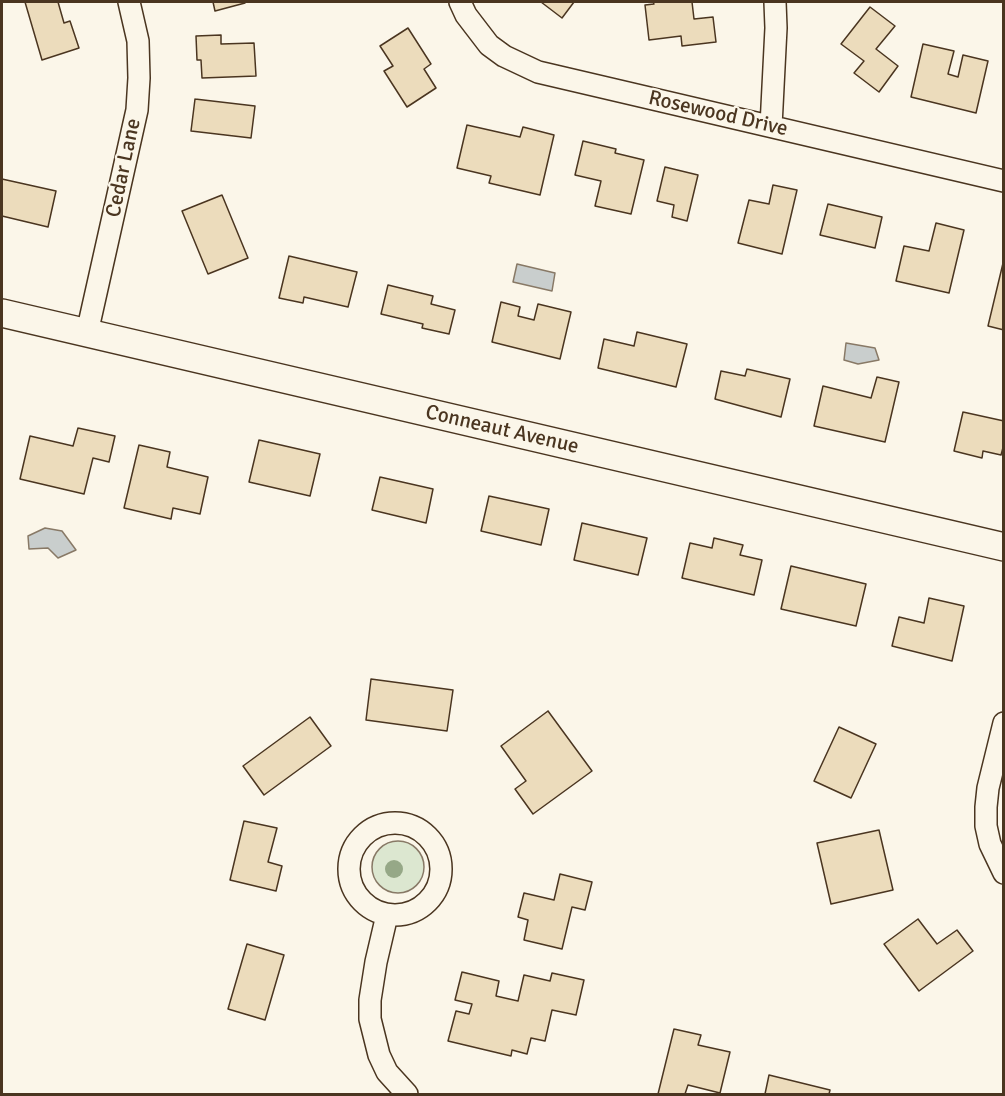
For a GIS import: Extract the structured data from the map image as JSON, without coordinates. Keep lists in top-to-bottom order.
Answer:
{
  "streets": {
    "street": ["Rosewood Drive", "Cedar Lane", "Conneaut Avenue"]
  },
  "crossings": [
    ["Cedar Lane", "Conneaut Avenue"]
  ]
}
